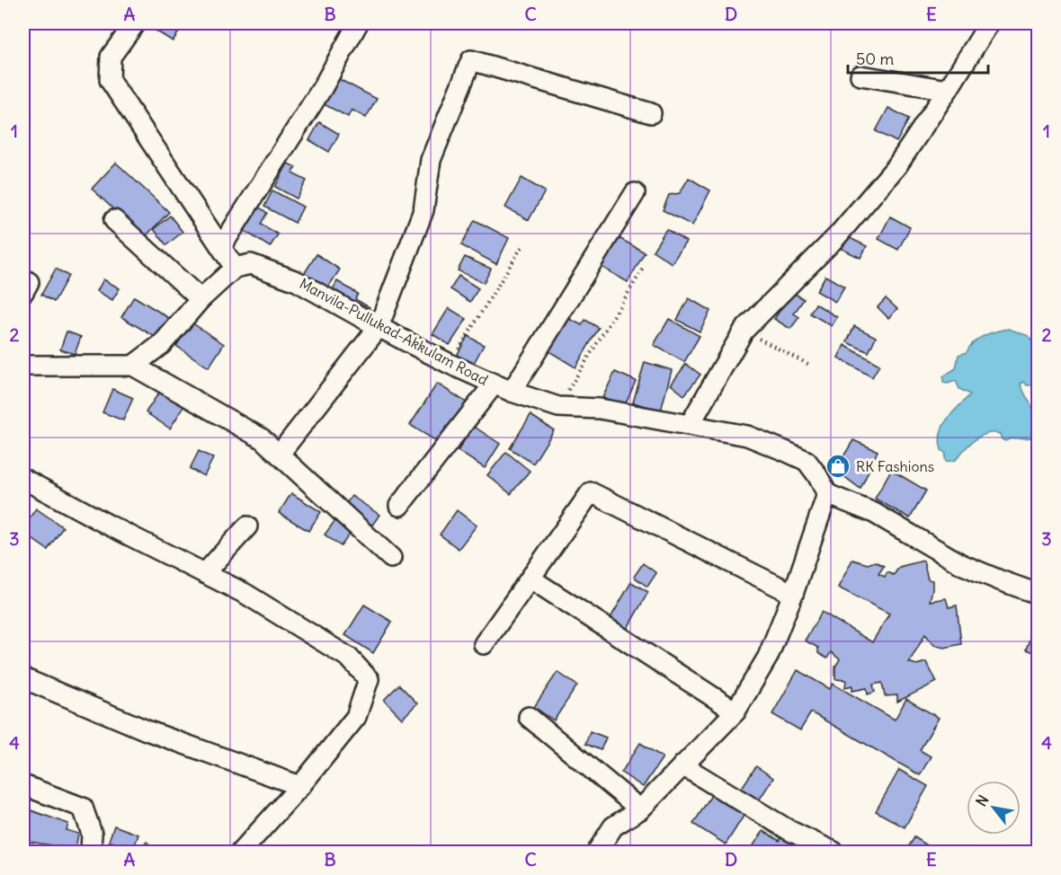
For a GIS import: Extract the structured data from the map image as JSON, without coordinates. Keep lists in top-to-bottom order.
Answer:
{
  "streets": {
    "street": ["Manvila-Pullukad-Akkulam Road"]
  },
  "places": {
    "shop": ["RK Fashions"]
  },
  "scale_bar": "50 m",
  "north": "top left",
  "grid": {
    "columns": [
      "A",
      "B",
      "C",
      "D",
      "E"
    ],
    "rows": [
      "1",
      "2",
      "3",
      "4"
    ]
  }
}
